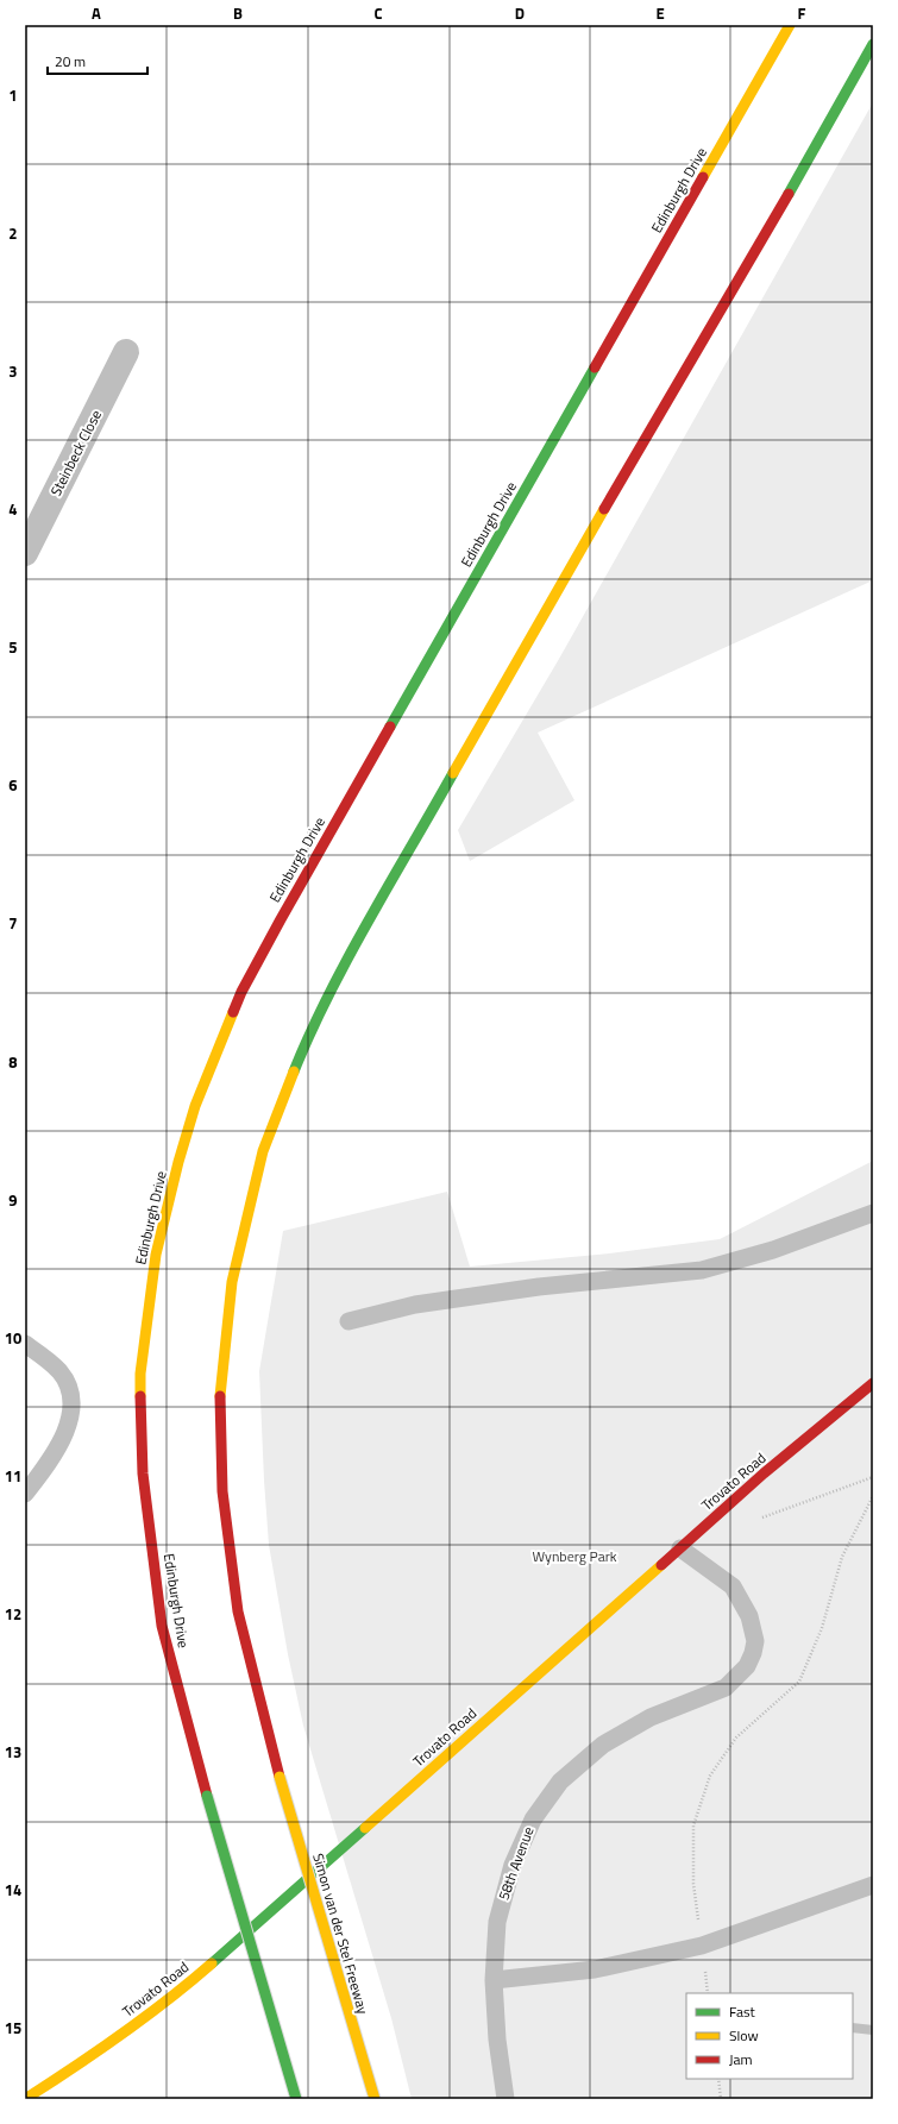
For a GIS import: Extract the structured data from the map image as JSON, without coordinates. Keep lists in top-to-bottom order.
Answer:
{
  "streets": {
    "main road": ["Edinburgh Drive", "Trovato Road", "Simon van der Stel Freeway"],
    "street": ["Steinbeck Close"],
    "lane": ["58th Avenue"]
  },
  "crossings": [
    ["Trovato Road", "58th Avenue"]
  ],
  "parks": ["Wynberg Park"],
  "legend": ["Fast", "Slow", "Jam"],
  "scale_bar": "20 m",
  "grid": {
    "columns": [
      "A",
      "B",
      "C",
      "D",
      "E",
      "F"
    ],
    "rows": [
      "1",
      "2",
      "3",
      "4",
      "5",
      "6",
      "7",
      "8",
      "9",
      "10",
      "11",
      "12",
      "13",
      "14",
      "15"
    ]
  }
}
